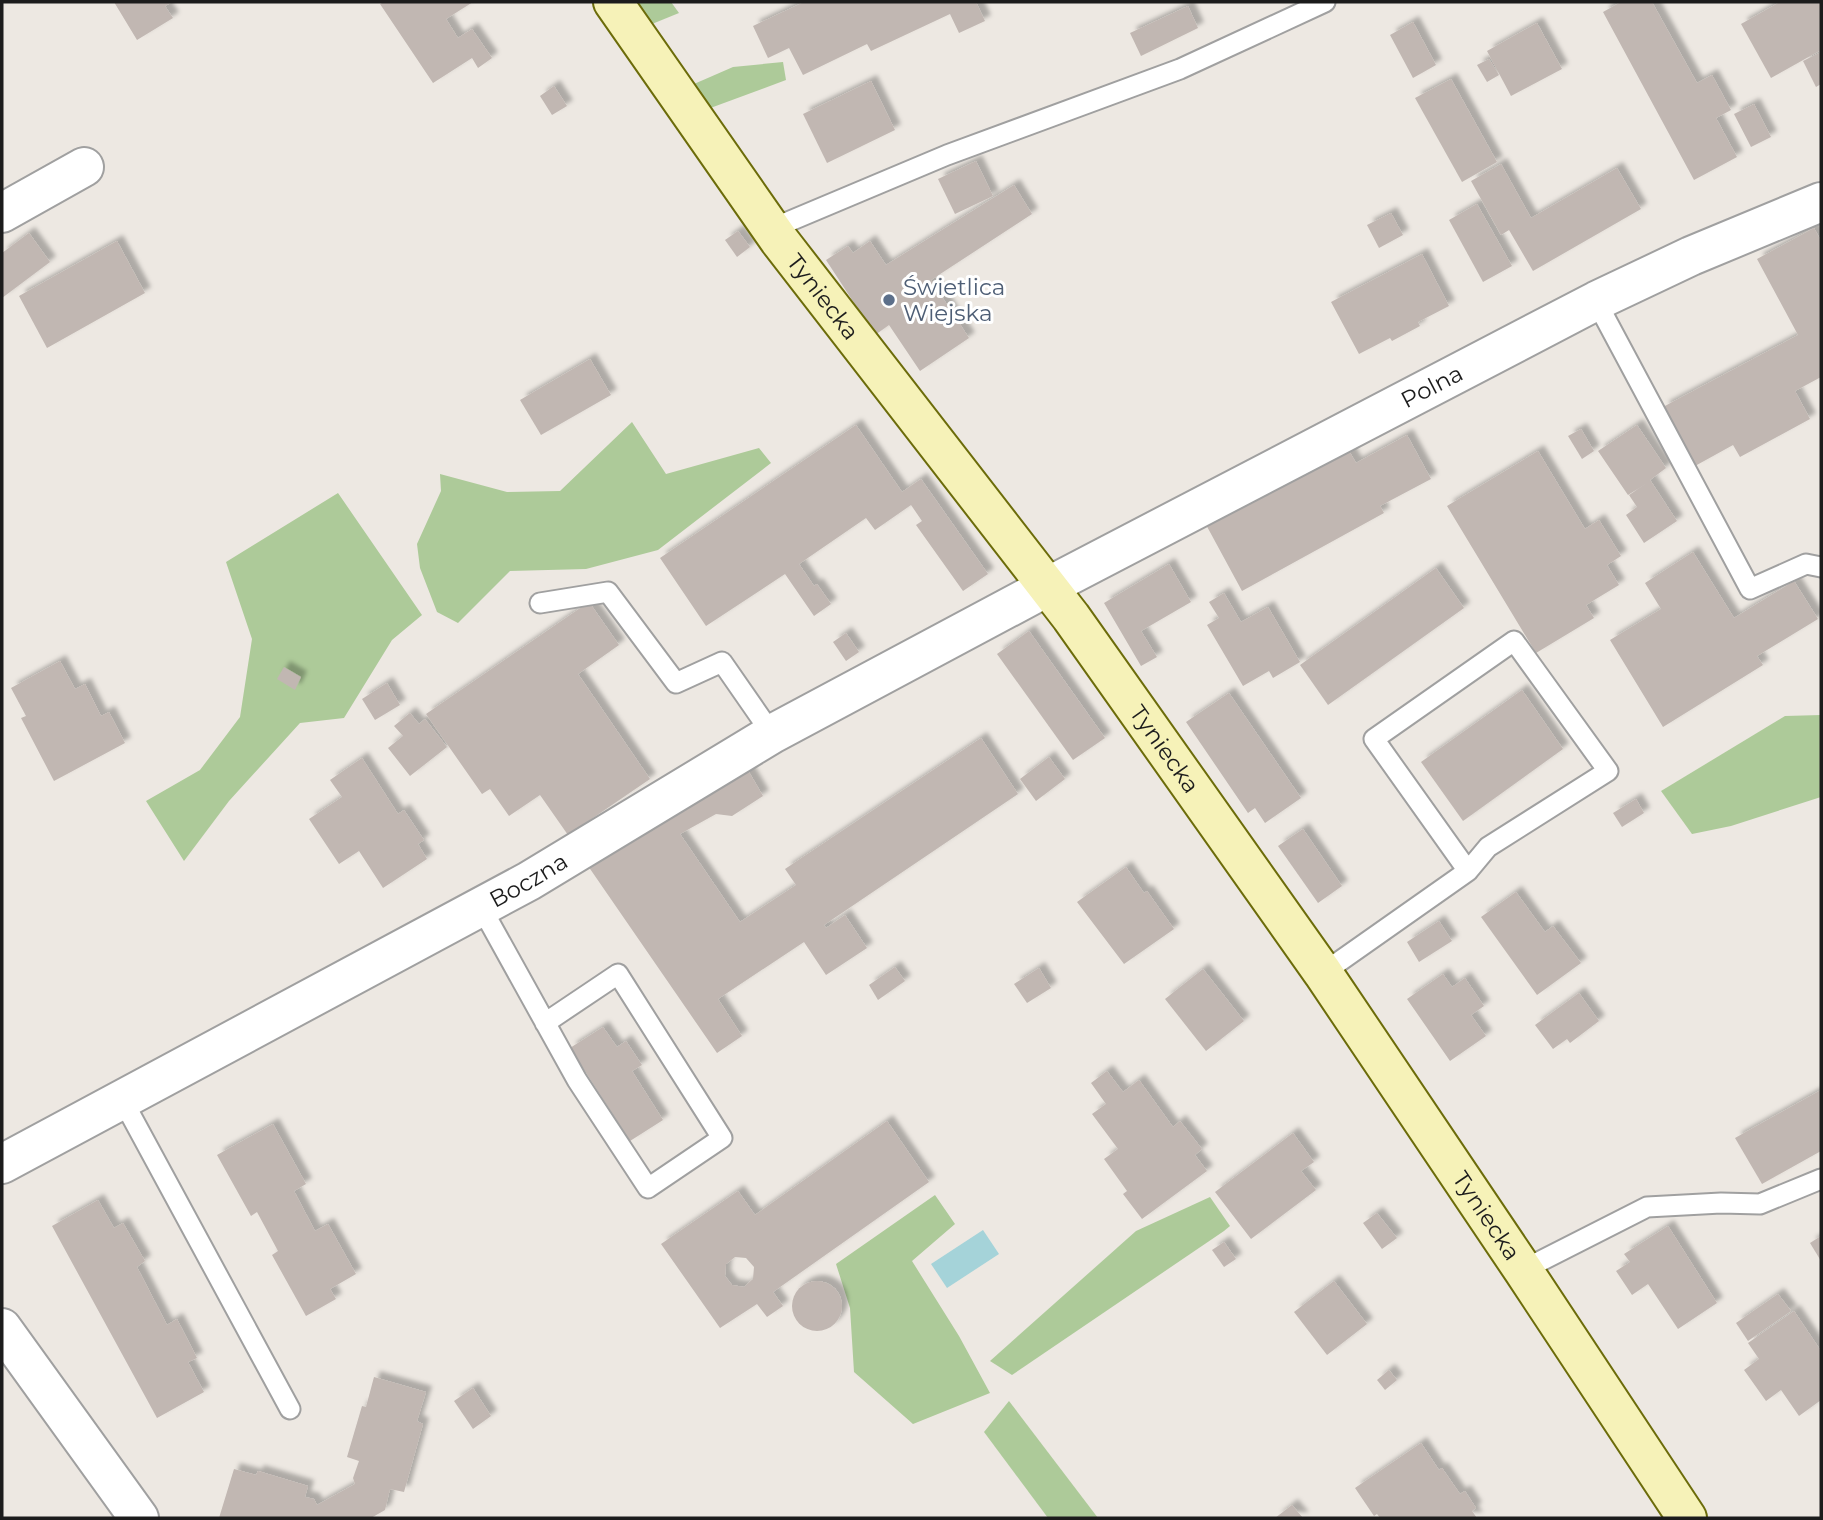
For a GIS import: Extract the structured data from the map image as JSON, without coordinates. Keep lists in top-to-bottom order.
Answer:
{
  "streets": {
    "street": ["Tyniecka", "Polna", "Boczna"]
  },
  "crossings": [
    ["Tyniecka", "Polna"],
    ["Tyniecka", "Boczna"],
    ["Polna", "Boczna"]
  ],
  "places": ["Świetlica Wiejska"]
}
